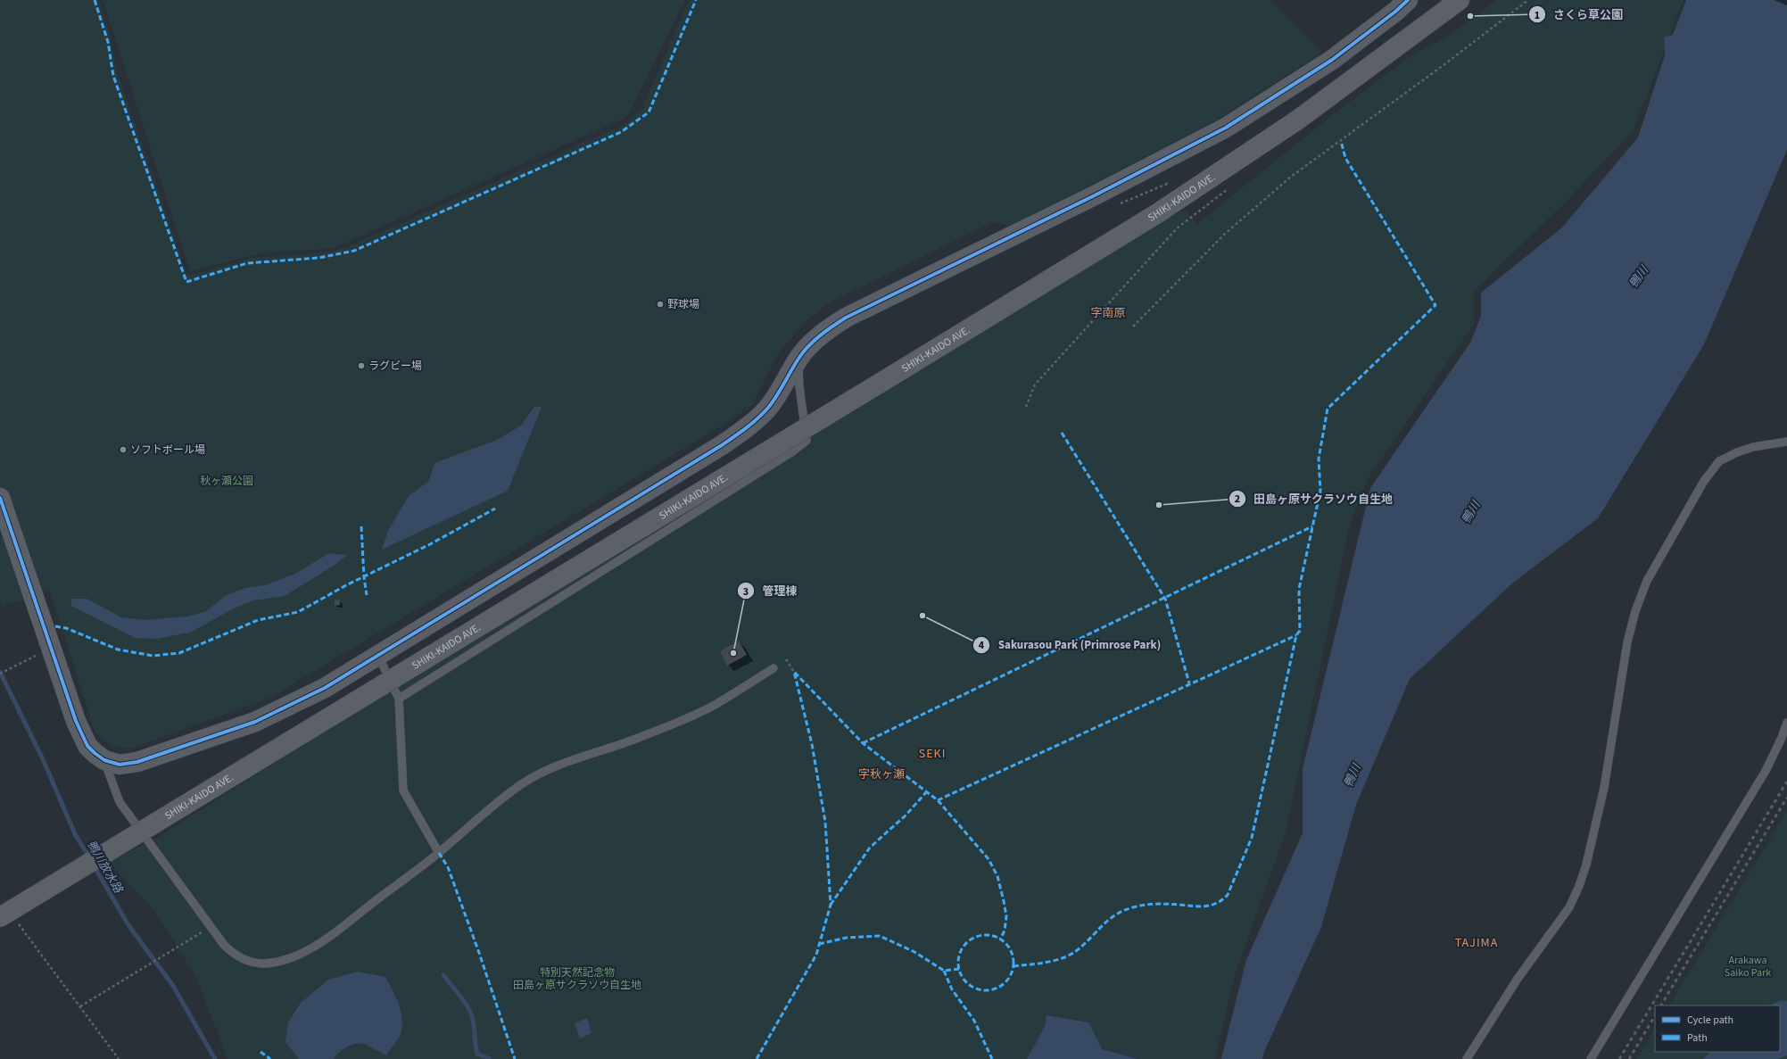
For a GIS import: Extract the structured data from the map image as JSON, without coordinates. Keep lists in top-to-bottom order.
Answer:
{
  "streets": {
    "main road": ["SHIKI-KAIDO AVE."]
  },
  "districts": [
    "字南原",
    "SEKI",
    "字秋ヶ瀬",
    "TAJIMA"
  ],
  "water": ["鴨川", "鴨川放水路"],
  "parks": ["秋ヶ瀬公園", "Arakawa Saiko Park", "特別天然記念物 田島ヶ原サクラソウ自生地"],
  "places": [
    "さくら草公園",
    "野球場",
    "ラグビー場",
    "ソフトボール場",
    "田島ヶ原サクラソウ自生地",
    "Sakurasou Park (Primrose Park)",
    "管理棟"
  ],
  "legend": ["Cycle path", "Path"]
}
